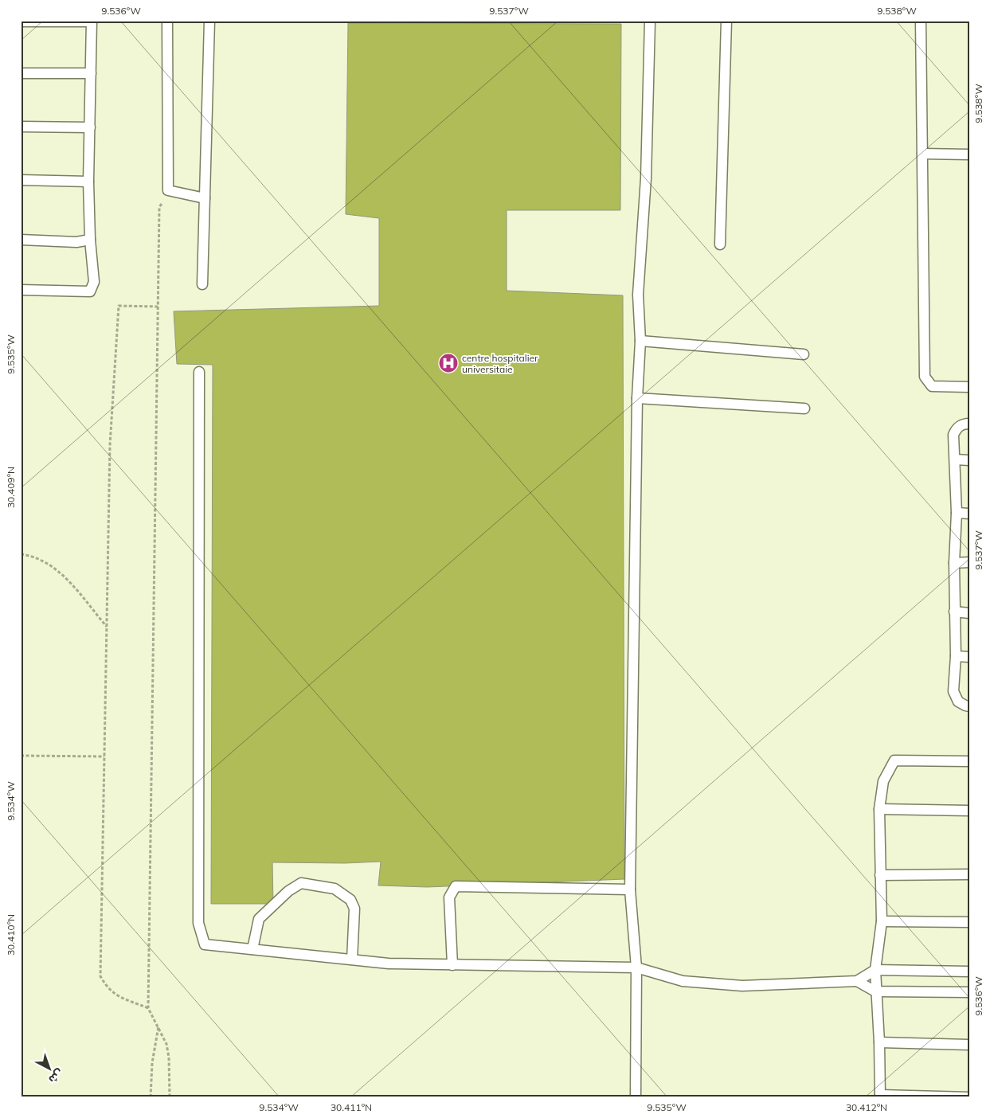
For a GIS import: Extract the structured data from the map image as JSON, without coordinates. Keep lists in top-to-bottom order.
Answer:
{
  "places": {
    "hospital": ["centre hospitalier universitaie"]
  },
  "north": "bottom right",
  "coordinates": [
    "9.536°W",
    "9.537°W",
    "9.538°W",
    "9.535°W",
    "30.409°N",
    "9.534°W",
    "30.410°N",
    "30.411°N",
    "30.412°N"
  ]
}
